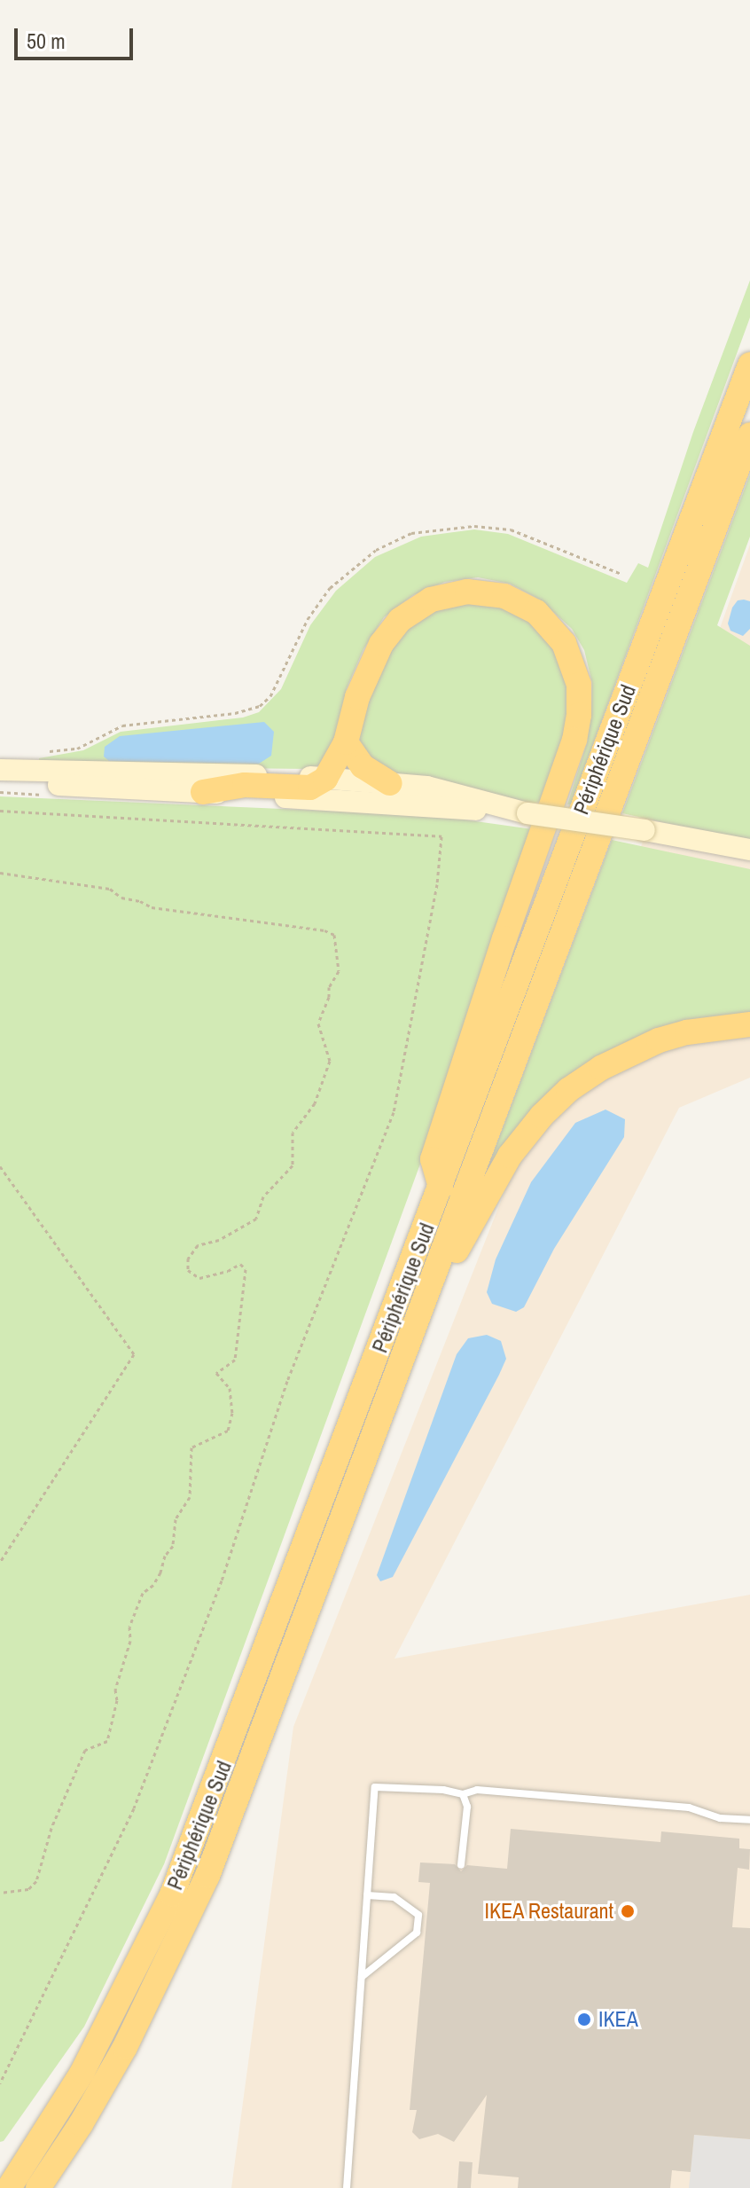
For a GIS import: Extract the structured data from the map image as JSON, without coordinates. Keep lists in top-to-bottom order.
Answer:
{
  "streets": {
    "highway": ["Périphérique Sud"]
  },
  "places": ["IKEA Restaurant", "IKEA"],
  "scale_bar": "50 m"
}
